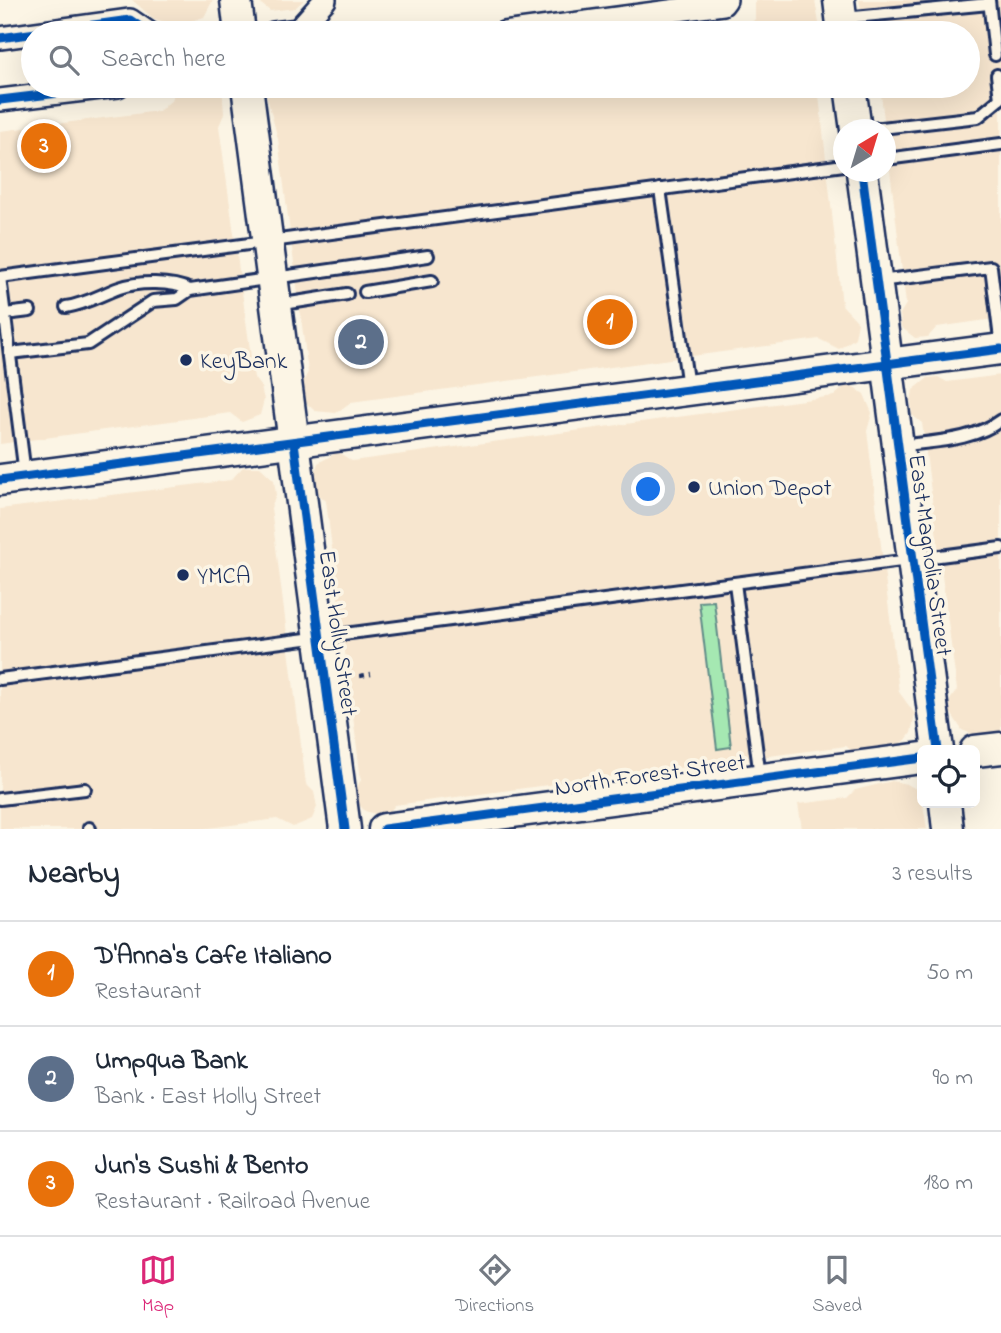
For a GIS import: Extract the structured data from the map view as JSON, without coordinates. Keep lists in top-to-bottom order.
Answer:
{
  "streets": {
    "main road": ["East Magnolia Street", "East Holly Street", "North Forest Street"]
  },
  "places": ["KeyBank", "Union Depot", "YMCA"],
  "north": "top right",
  "page": {
    "search": "Search here",
    "pins": ["3", "1", "2"],
    "heading": ["Nearby", "3 results"],
    "list": [
      {
        "mark": "1",
        "name": "D'Anna's Cafe Italiano",
        "note": "Restaurant",
        "value": "50 m"
      },
      {
        "mark": "2",
        "name": "Umpqua Bank",
        "note": "Bank · East Holly Street",
        "value": "90 m"
      },
      {
        "mark": "3",
        "name": "Jun's Sushi & Bento",
        "note": "Restaurant · Railroad Avenue",
        "value": "180 m"
      }
    ],
    "nav": ["Map", "Directions", "Saved"]
  }
}
